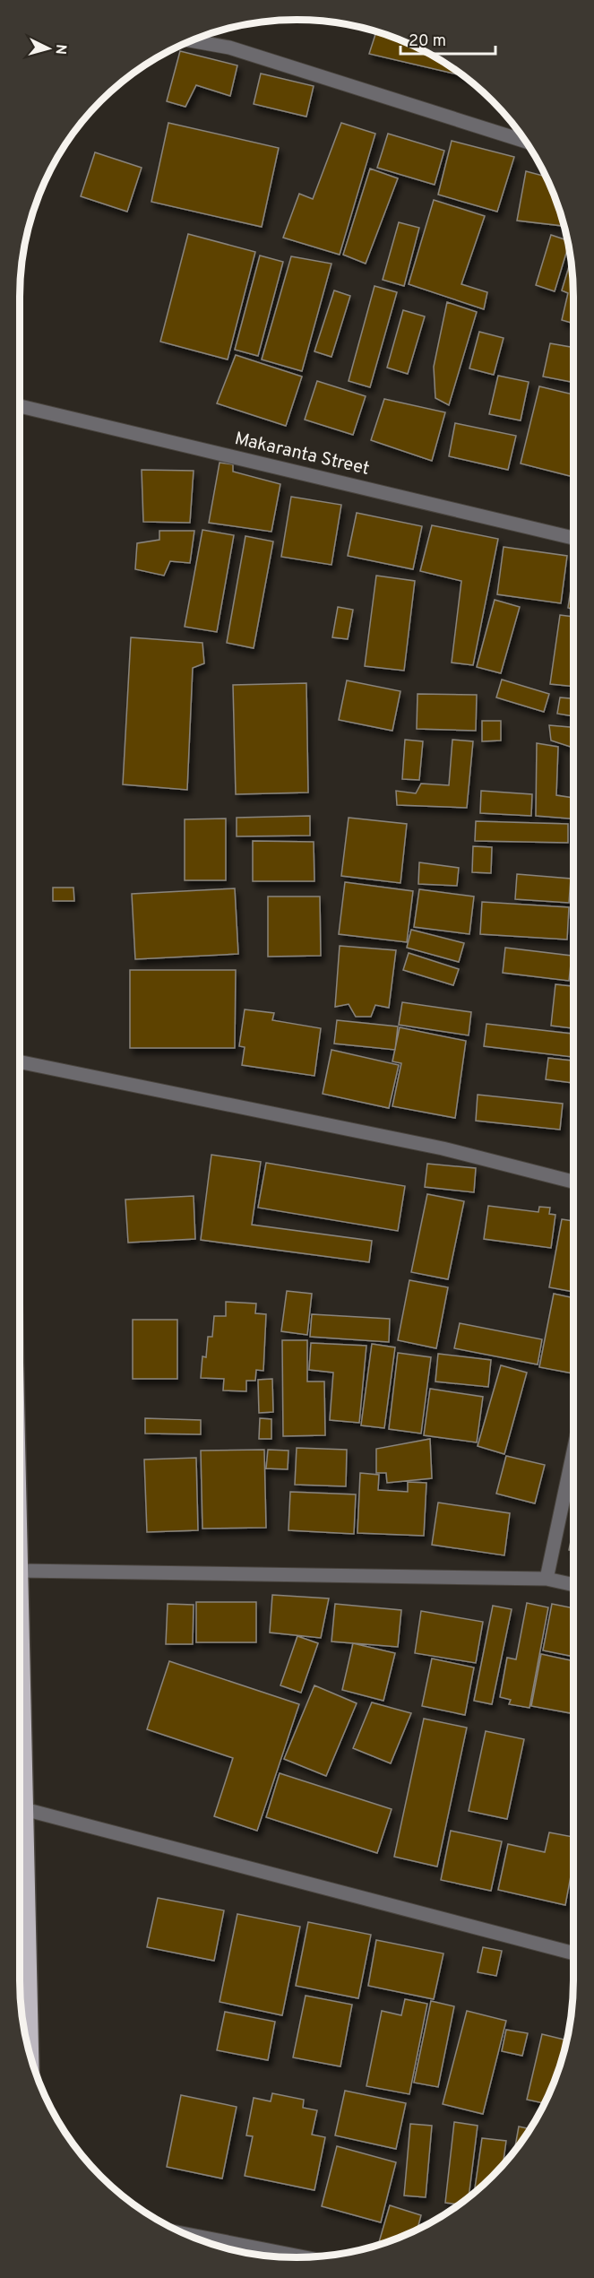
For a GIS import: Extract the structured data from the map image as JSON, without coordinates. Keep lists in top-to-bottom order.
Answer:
{
  "streets": {
    "street": ["Makaranta Street"]
  },
  "scale_bar": "20 m",
  "north": "right"
}
